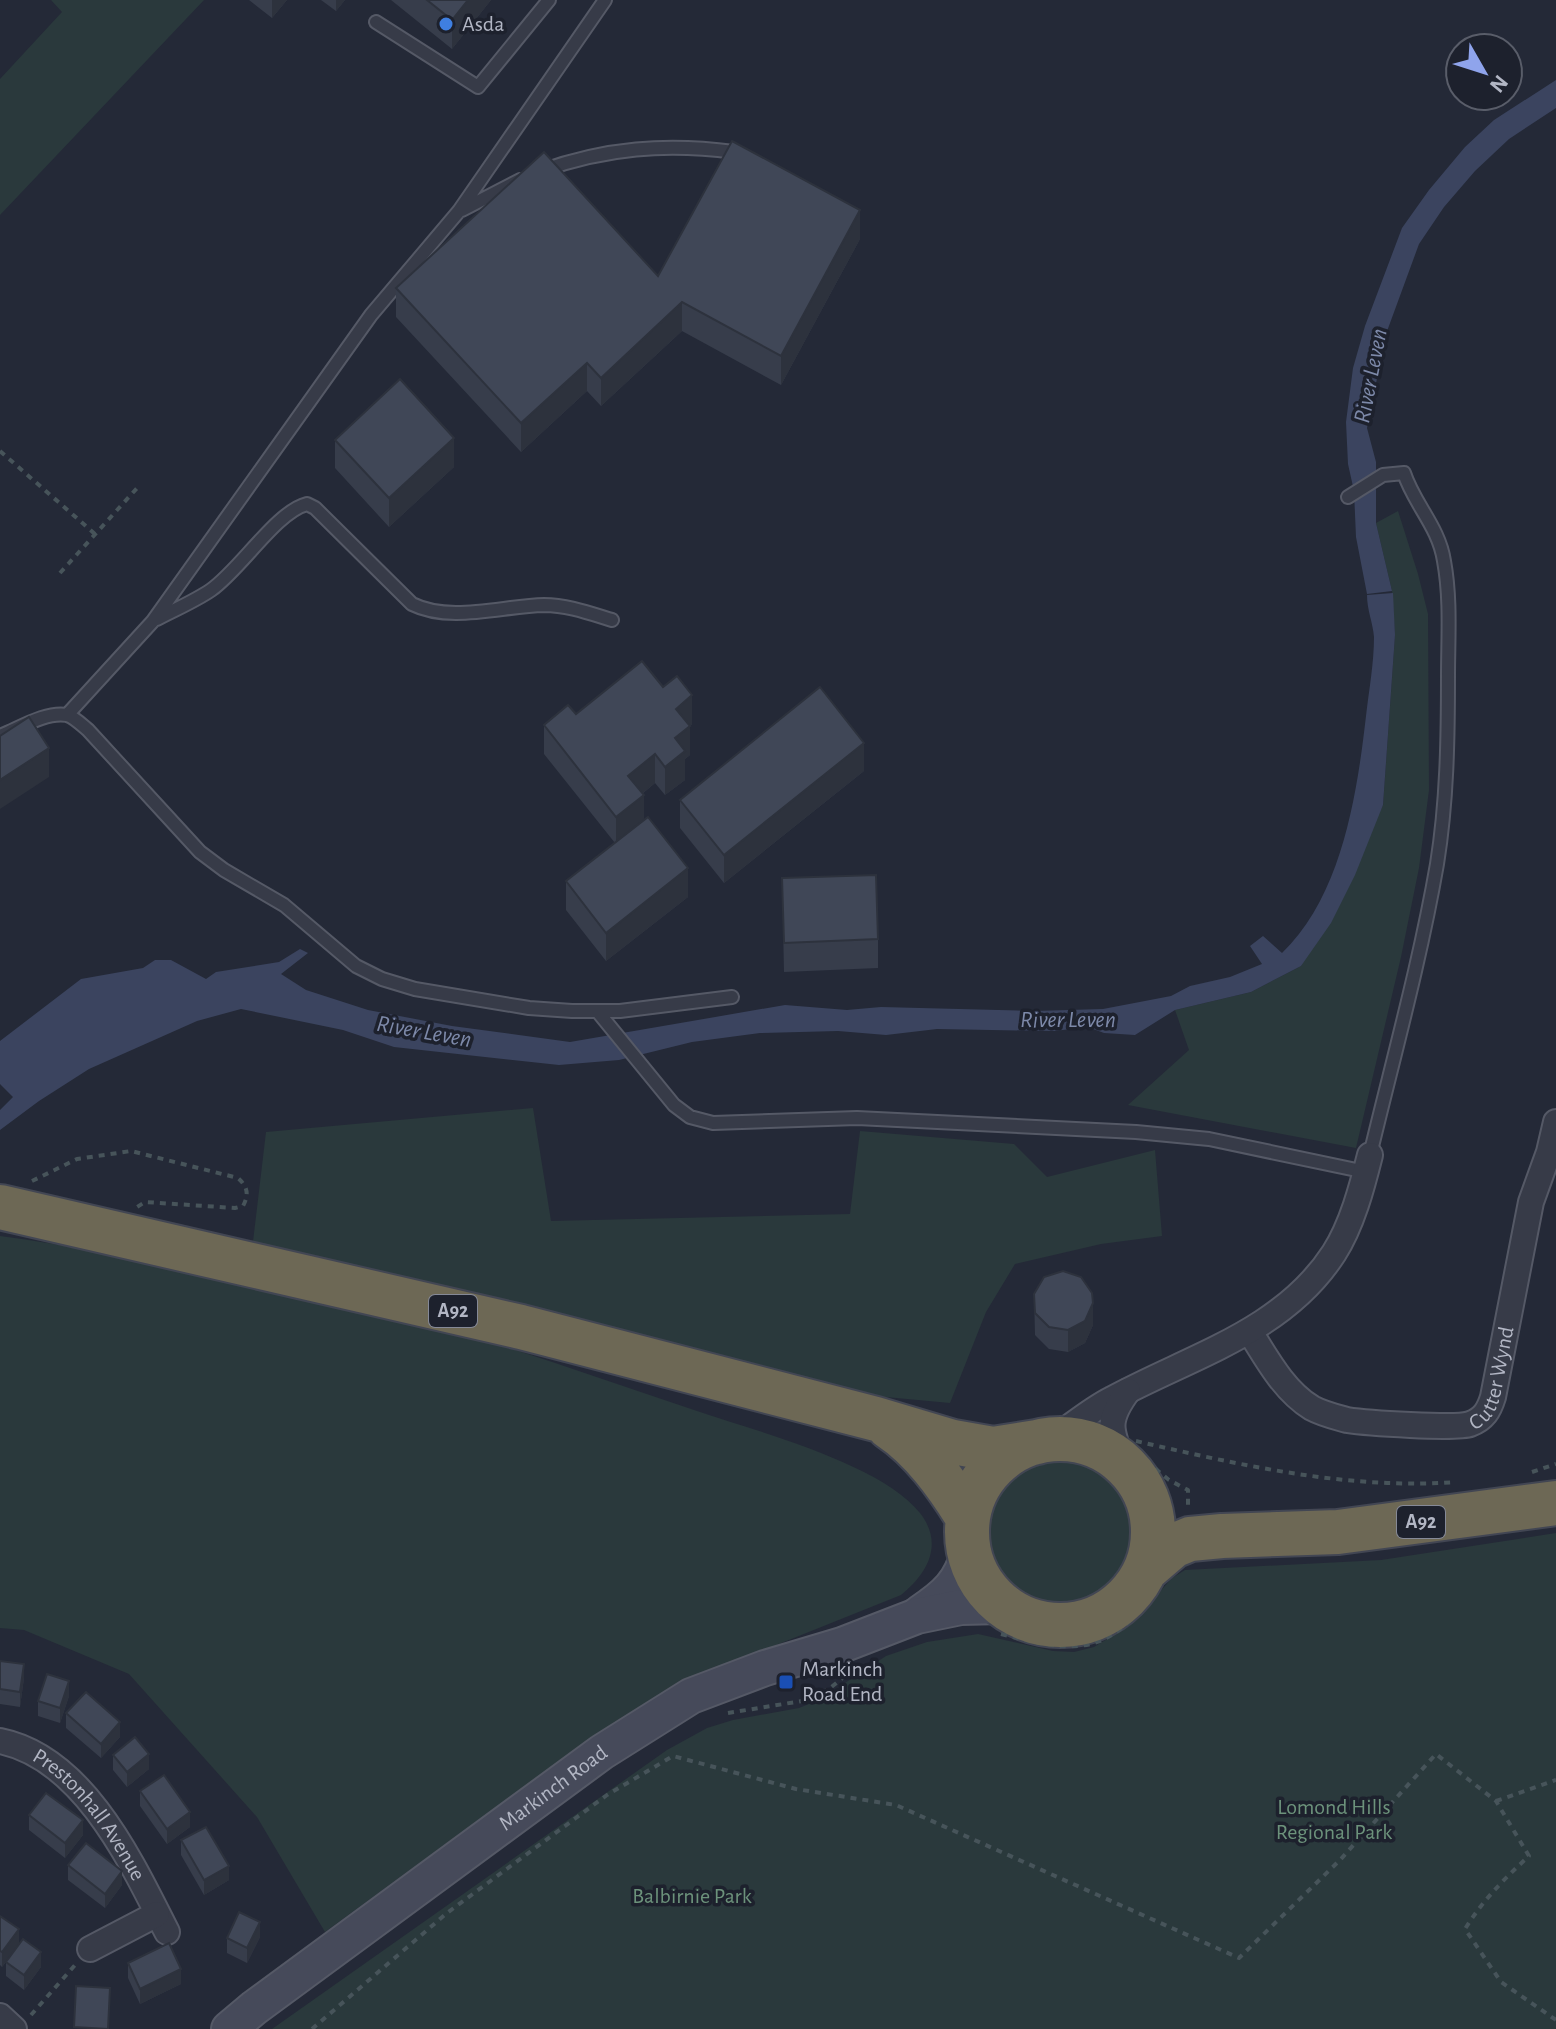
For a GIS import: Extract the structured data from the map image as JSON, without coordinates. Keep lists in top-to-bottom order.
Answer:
{
  "streets": {
    "highway": ["A92"],
    "main road": ["Markinch Road"],
    "street": ["Cutter Wynd", "Prestonhall Avenue"]
  },
  "crossings": [
    ["A92", "Markinch Road"]
  ],
  "water": ["River Leven"],
  "parks": ["Lomond Hills Regional Park", "Balbirnie Park"],
  "places": {
    "other": ["Asda"],
    "transit": ["Markinch Road End"]
  },
  "north": "bottom right"
}
